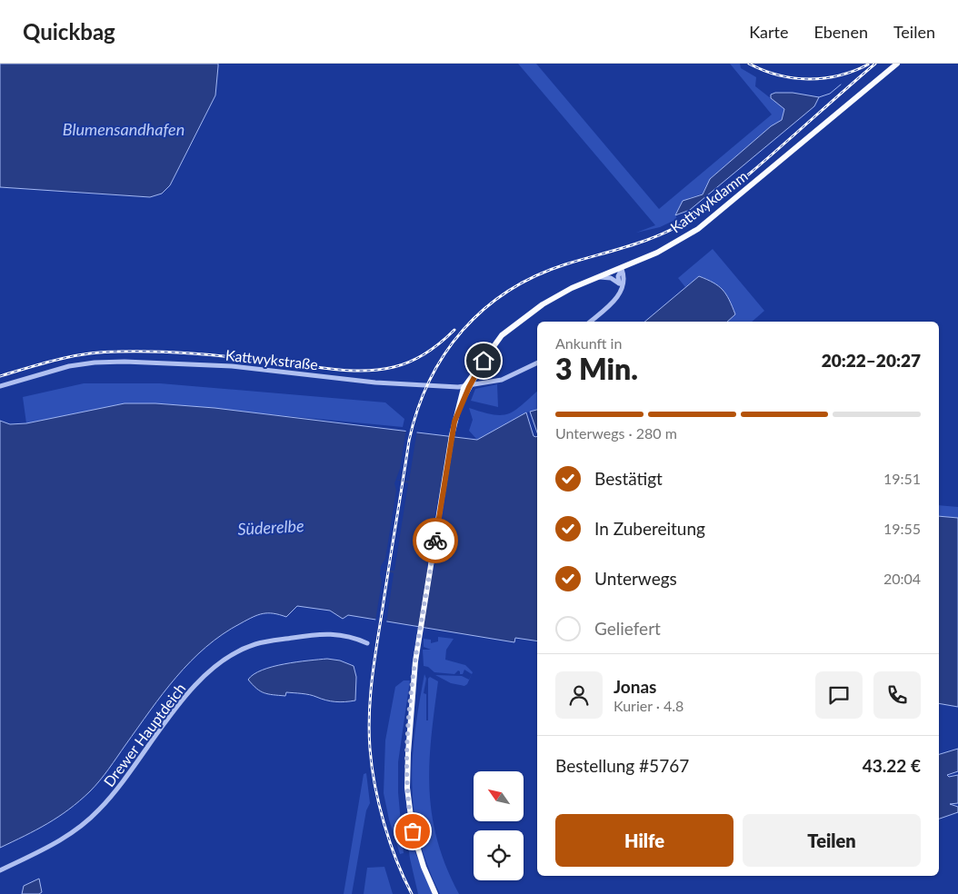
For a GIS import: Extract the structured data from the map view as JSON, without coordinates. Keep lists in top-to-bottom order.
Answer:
{
  "streets": {
    "main road": ["Kattwykdamm"],
    "street": ["Kattwykstraße", "Drewer Hauptdeich"]
  },
  "water": ["Blumensandhafen", "Süderelbe"],
  "north": "top left",
  "page": {
    "header": "Quickbag",
    "nav": ["Karte", "Ebenen", "Teilen"],
    "heading": ["3 Min.", "Ankunft in", "20:22–20:27"],
    "panel": [
      "Jonas",
      "Kurier · 4.8",
      "Bestellung #5767",
      "43.22 €"
    ],
    "bar": "Unterwegs · 280 m",
    "list": [
      ["Bestätigt", "19:51"],
      ["In Zubereitung", "19:55"],
      ["Unterwegs", "20:04"],
      "Geliefert"
    ],
    "buttons": ["Hilfe", "Teilen"]
  }
}
